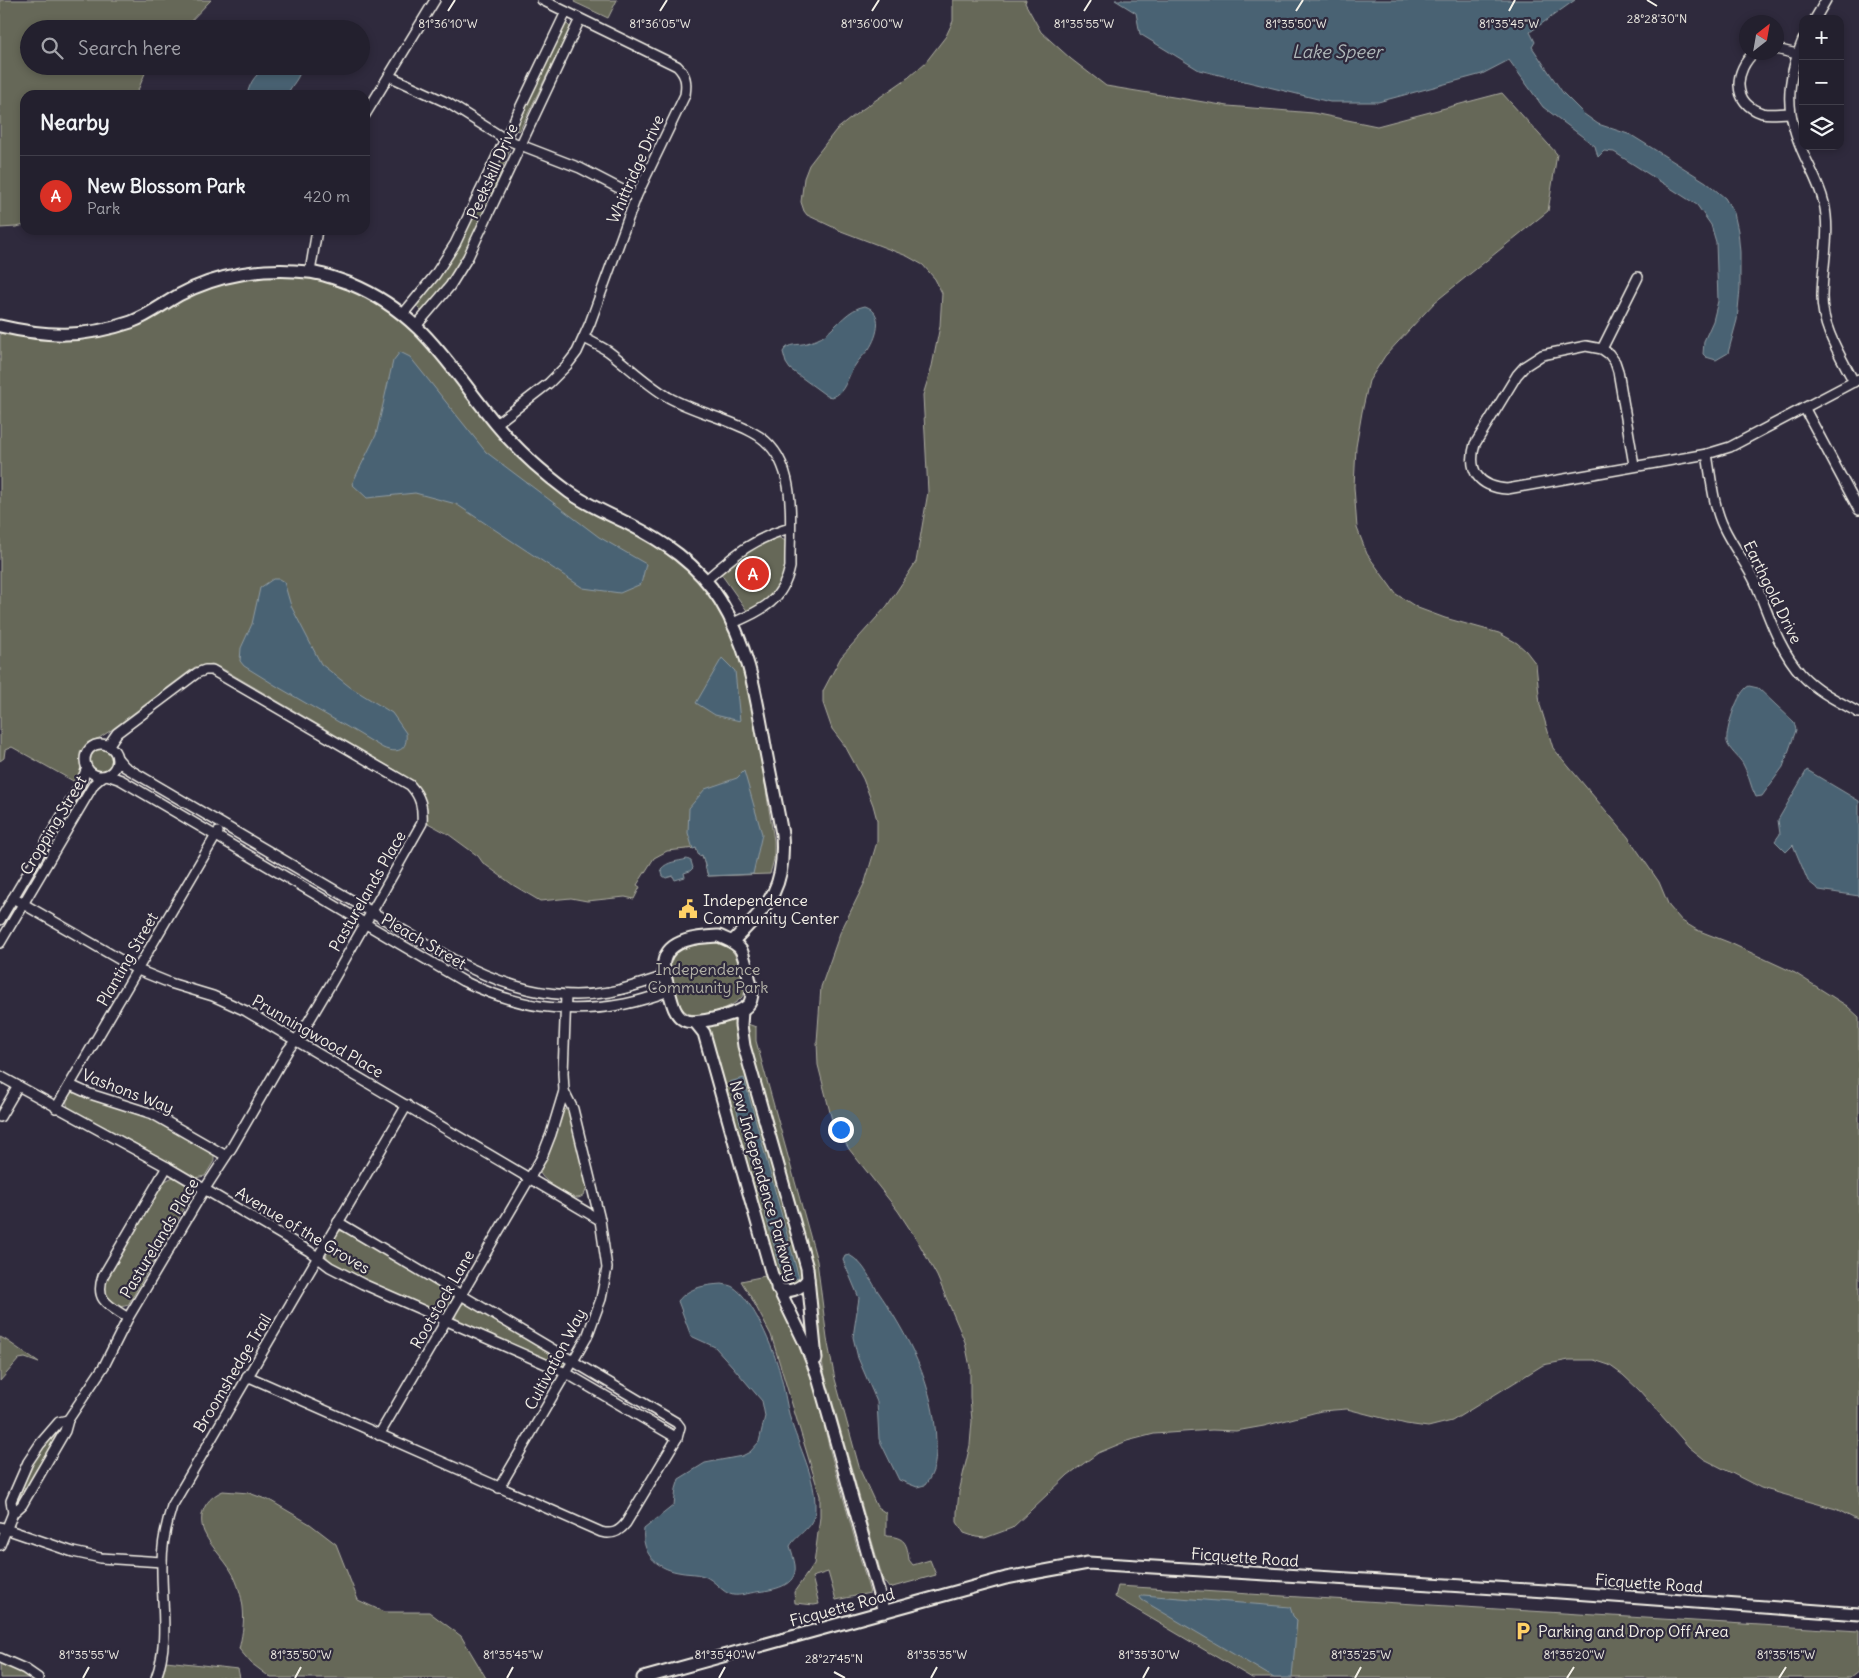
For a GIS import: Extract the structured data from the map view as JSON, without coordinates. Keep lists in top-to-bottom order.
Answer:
{
  "streets": {
    "street": [
      "Whittridge Drive",
      "Peekskill Drive",
      "Earthgold Drive",
      "Cropping Street",
      "Pasturelands Place",
      "Pleach Street",
      "Planting Street",
      "Prunningwood Place",
      "Vashons Way",
      "New Independence Parkway",
      "Avenue of the Groves",
      "Rootstock Lane",
      "Cultivation Way",
      "Broomshedge Trail",
      "Ficquette Road"
    ]
  },
  "crossings": [
    ["Whittridge Drive", "Peekskill Drive"],
    ["Cropping Street", "Pasturelands Place"],
    ["Cropping Street", "Pleach Street"],
    ["Cropping Street", "Prunningwood Place"],
    ["Pasturelands Place", "Pleach Street"],
    ["Pasturelands Place", "Prunningwood Place"],
    ["Pasturelands Place", "Vashons Way"],
    ["Pasturelands Place", "Avenue of the Groves"],
    ["Pleach Street", "Planting Street"],
    ["Pleach Street", "New Independence Parkway"],
    ["Pleach Street", "Cultivation Way"],
    ["Planting Street", "Prunningwood Place"],
    ["Planting Street", "Vashons Way"],
    ["Planting Street", "Avenue of the Groves"],
    ["Prunningwood Place", "Rootstock Lane"],
    ["Prunningwood Place", "Cultivation Way"],
    ["Prunningwood Place", "Broomshedge Trail"],
    ["New Independence Parkway", "Ficquette Road"],
    ["Avenue of the Groves", "Rootstock Lane"],
    ["Avenue of the Groves", "Cultivation Way"],
    ["Avenue of the Groves", "Broomshedge Trail"],
    ["Rootstock Lane", "Cultivation Way"]
  ],
  "water": ["Lake Speer"],
  "parks": ["Independence Community Park"],
  "places": {
    "public building": ["Independence Community Center"],
    "parking": ["Parking and Drop Off Area"]
  },
  "north": "top right",
  "page": {
    "map_buttons": ["+", "−"],
    "search": "Search here",
    "heading": "Nearby",
    "list": [
      {
        "mark": "A",
        "name": "New Blossom Park",
        "note": "Park",
        "value": "420 m"
      }
    ],
    "pins": "A"
  },
  "coordinates": [
    "28°28'30\"N",
    "81°36'10\"W",
    "81°36'05\"W",
    "81°36'00\"W",
    "81°35'55\"W",
    "81°35'50\"W",
    "81°35'45\"W",
    "81°35'40\"W",
    "81°35'35\"W",
    "81°35'30\"W",
    "81°35'25\"W",
    "81°35'20\"W",
    "81°35'15\"W",
    "28°27'45\"N"
  ]
}
